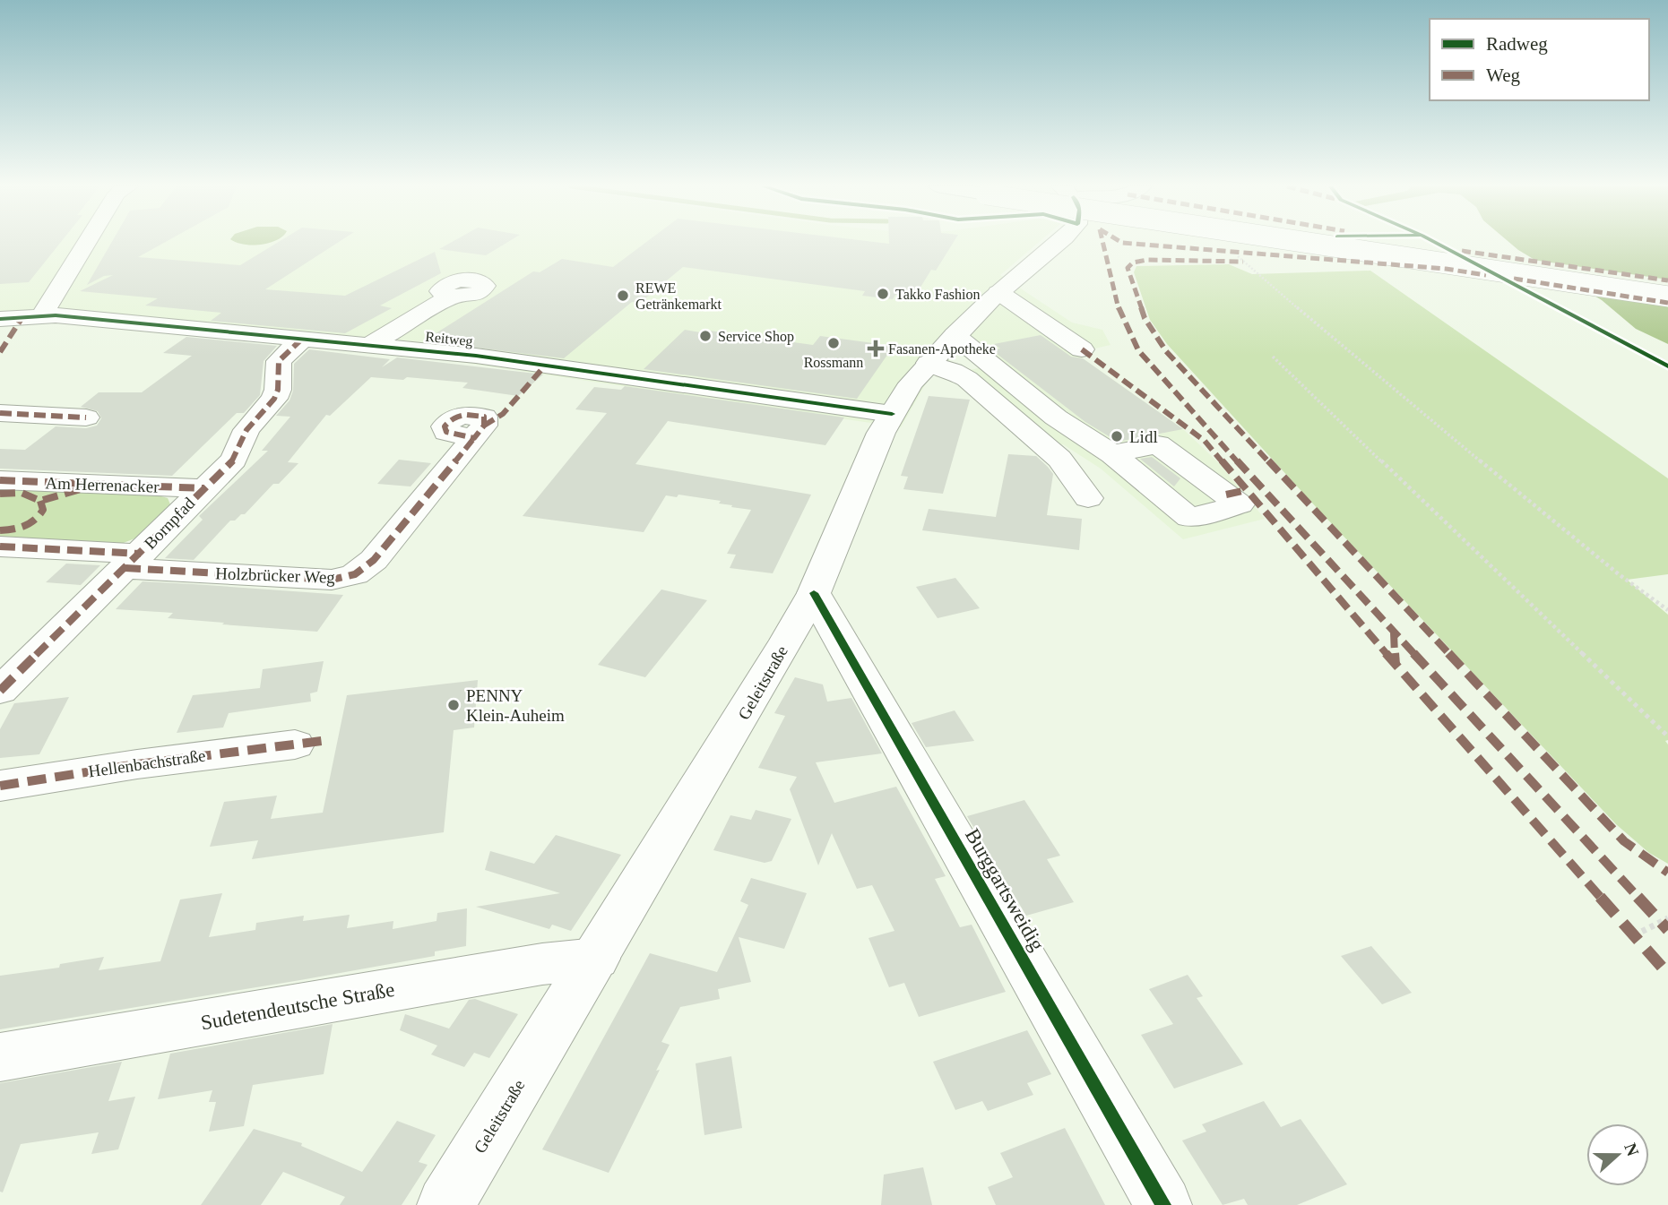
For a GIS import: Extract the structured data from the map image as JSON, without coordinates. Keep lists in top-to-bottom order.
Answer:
{
  "streets": {
    "main road": [
      "Reitweg",
      "Am Herrenacker",
      "Bornpfad",
      "Holzbrücker Weg",
      "Geleitstraße",
      "Hellenbachstraße",
      "Burggartsweidig",
      "Sudetendeutsche Straße"
    ]
  },
  "crossings": [
    ["Reitweg", "Bornpfad"],
    ["Reitweg", "Geleitstraße"],
    ["Am Herrenacker", "Bornpfad"],
    ["Bornpfad", "Holzbrücker Weg"],
    ["Geleitstraße", "Burggartsweidig"],
    ["Geleitstraße", "Sudetendeutsche Straße"]
  ],
  "places": {
    "other": [
      "Takko Fashion",
      "REWE Getränkemarkt",
      "Service Shop",
      "Rossmann",
      "Lidl",
      "PENNY Klein-Auheim"
    ],
    "health": ["Fasanen-Apotheke"]
  },
  "legend": ["Radweg", "Weg"],
  "north": "right"
}
